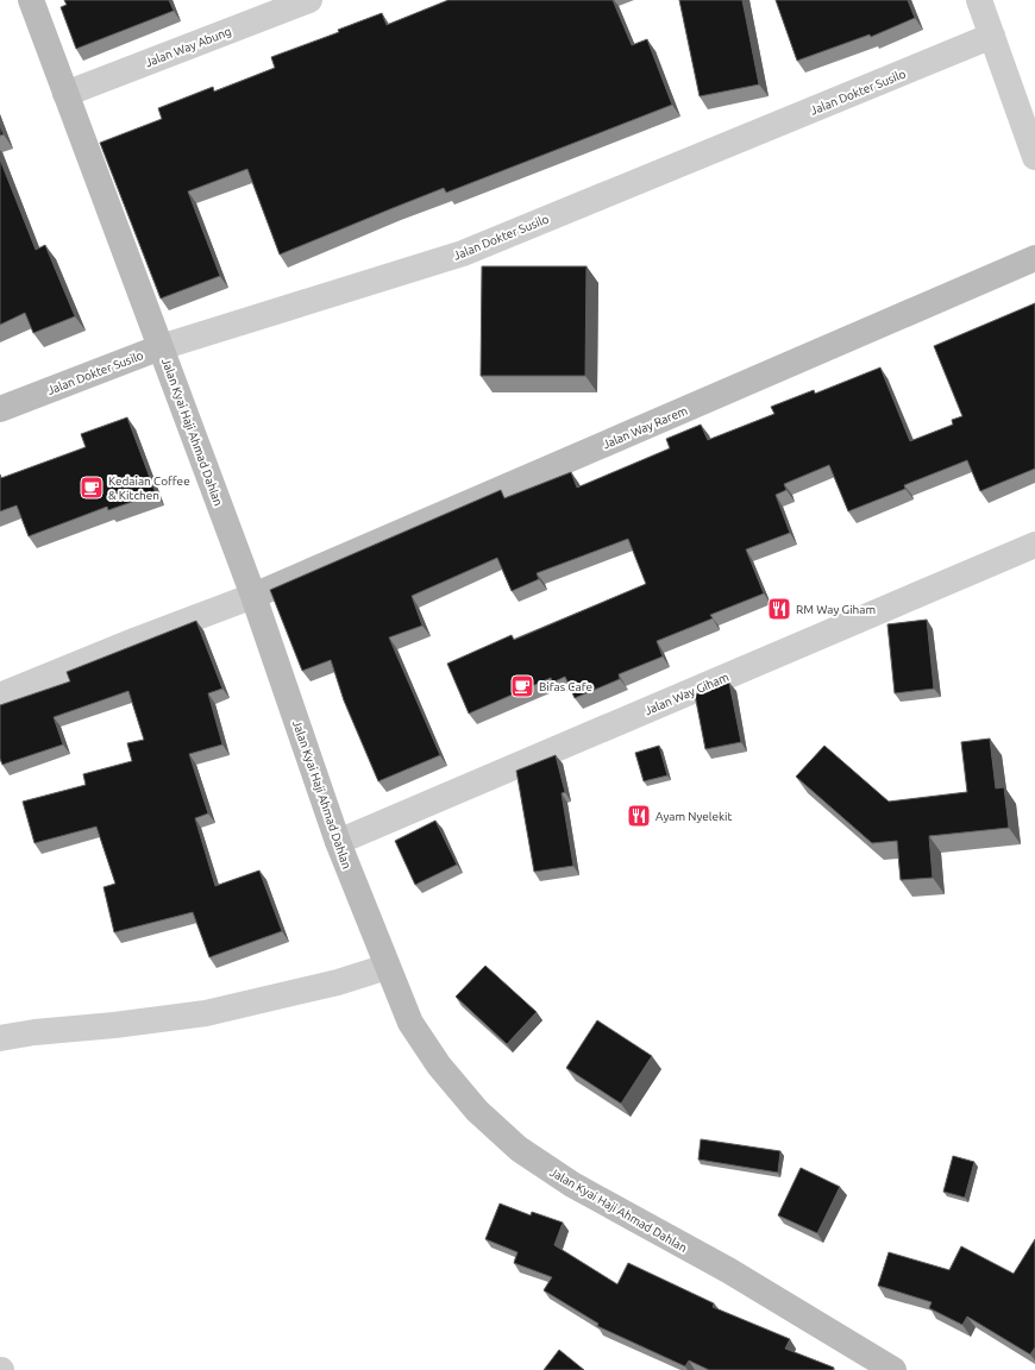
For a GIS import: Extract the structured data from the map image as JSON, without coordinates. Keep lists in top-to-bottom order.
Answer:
{
  "streets": {
    "main road": ["Jalan Dokter Susilo", "Jalan Way Rarem", "Jalan Kyai Haji Ahmad Dahlan"],
    "street": ["Jalan Way Abung", "Jalan Way Giham"]
  },
  "crossings": [
    ["Jalan Way Abung", "Jalan Kyai Haji Ahmad Dahlan"],
    ["Jalan Dokter Susilo", "Jalan Kyai Haji Ahmad Dahlan"],
    ["Jalan Way Rarem", "Jalan Kyai Haji Ahmad Dahlan"],
    ["Jalan Kyai Haji Ahmad Dahlan", "Jalan Way Giham"]
  ],
  "places": {
    "cafe": ["Kedaian Coffee & Kitchen", "Bifas Cafe"],
    "restaurant": ["RM Way Giham", "Ayam Nyelekit"]
  }
}
